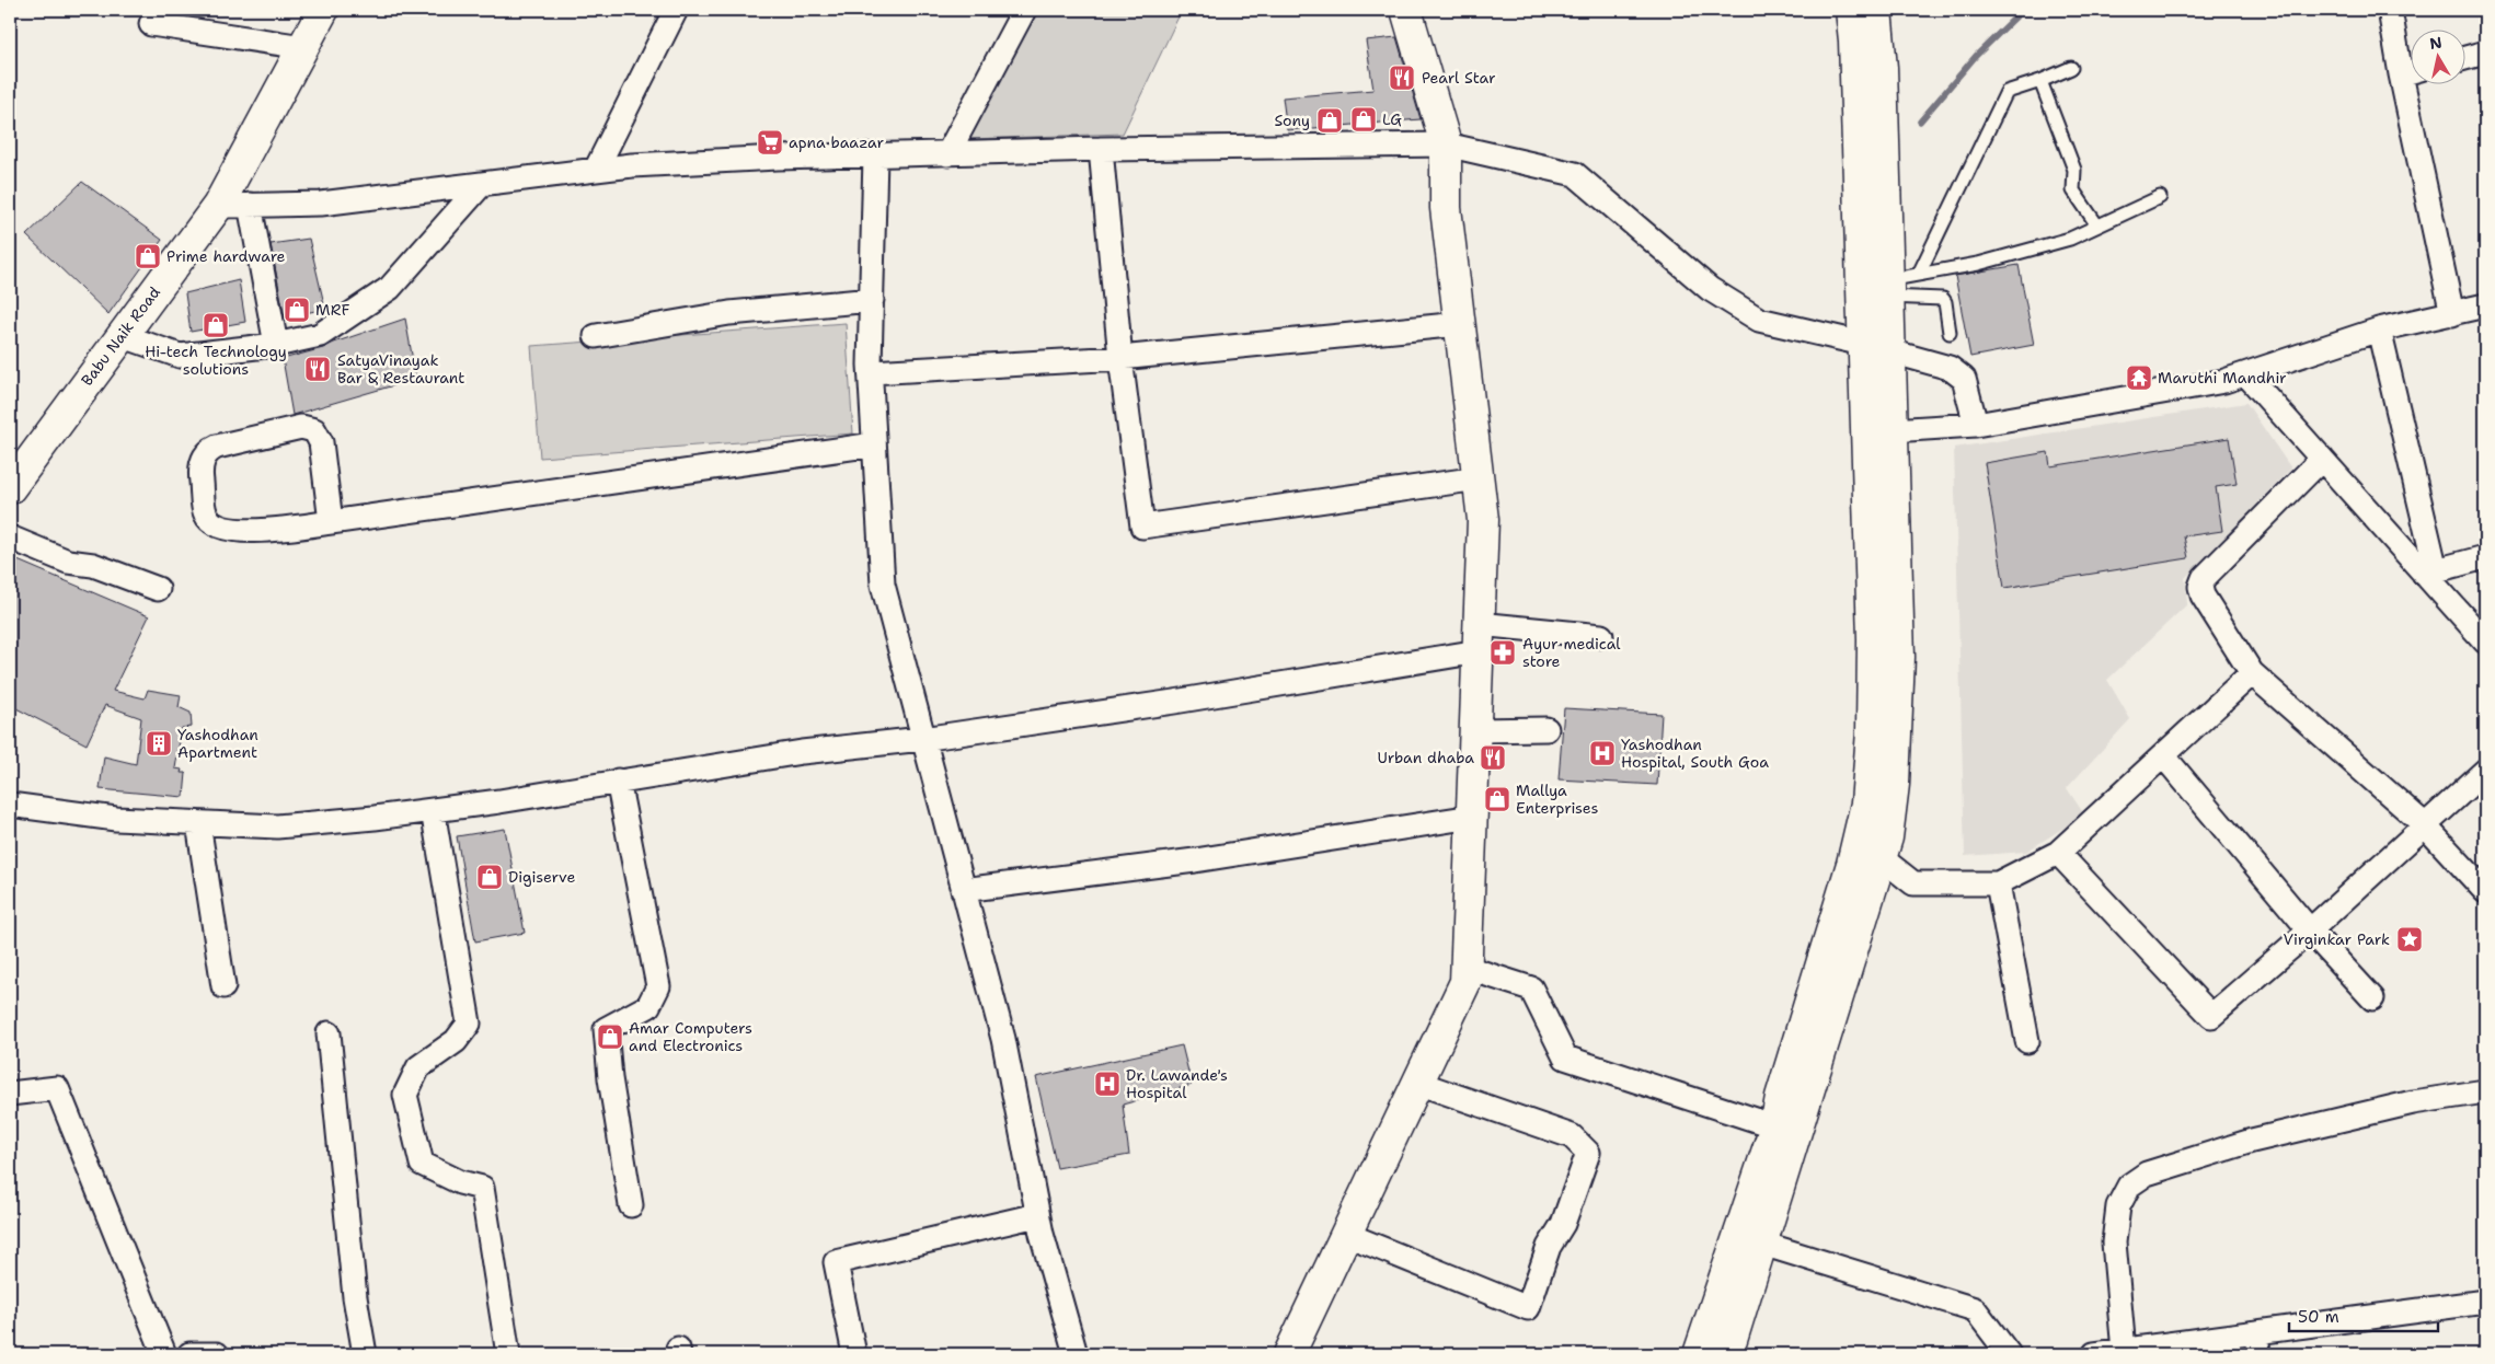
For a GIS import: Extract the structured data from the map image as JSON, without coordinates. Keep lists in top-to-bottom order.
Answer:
{
  "streets": {
    "main road": ["Babu Naik Road"]
  },
  "places": {
    "restaurant": ["Pearl Star", "SatyaVinayak Bar & Restaurant", "Urban dhaba"],
    "shop": [
      "LG",
      "Sony",
      "Prime hardware",
      "MRF",
      "Hi-tech Technology solutions",
      "Mallya Enterprises",
      "Digiserve",
      "Amar Computers and Electronics"
    ],
    "supermarket": ["apna baazar"],
    "temple": ["Maruthi Mandhir"],
    "pharmacy": ["Ayur medical store"],
    "building": ["Yashodhan Apartment"],
    "hospital": ["Yashodhan Hospital, South Goa", "Dr. Lawande's Hospital"],
    "place": ["Virginkar Park"]
  },
  "scale_bar": "50 m",
  "north": "top"
}
